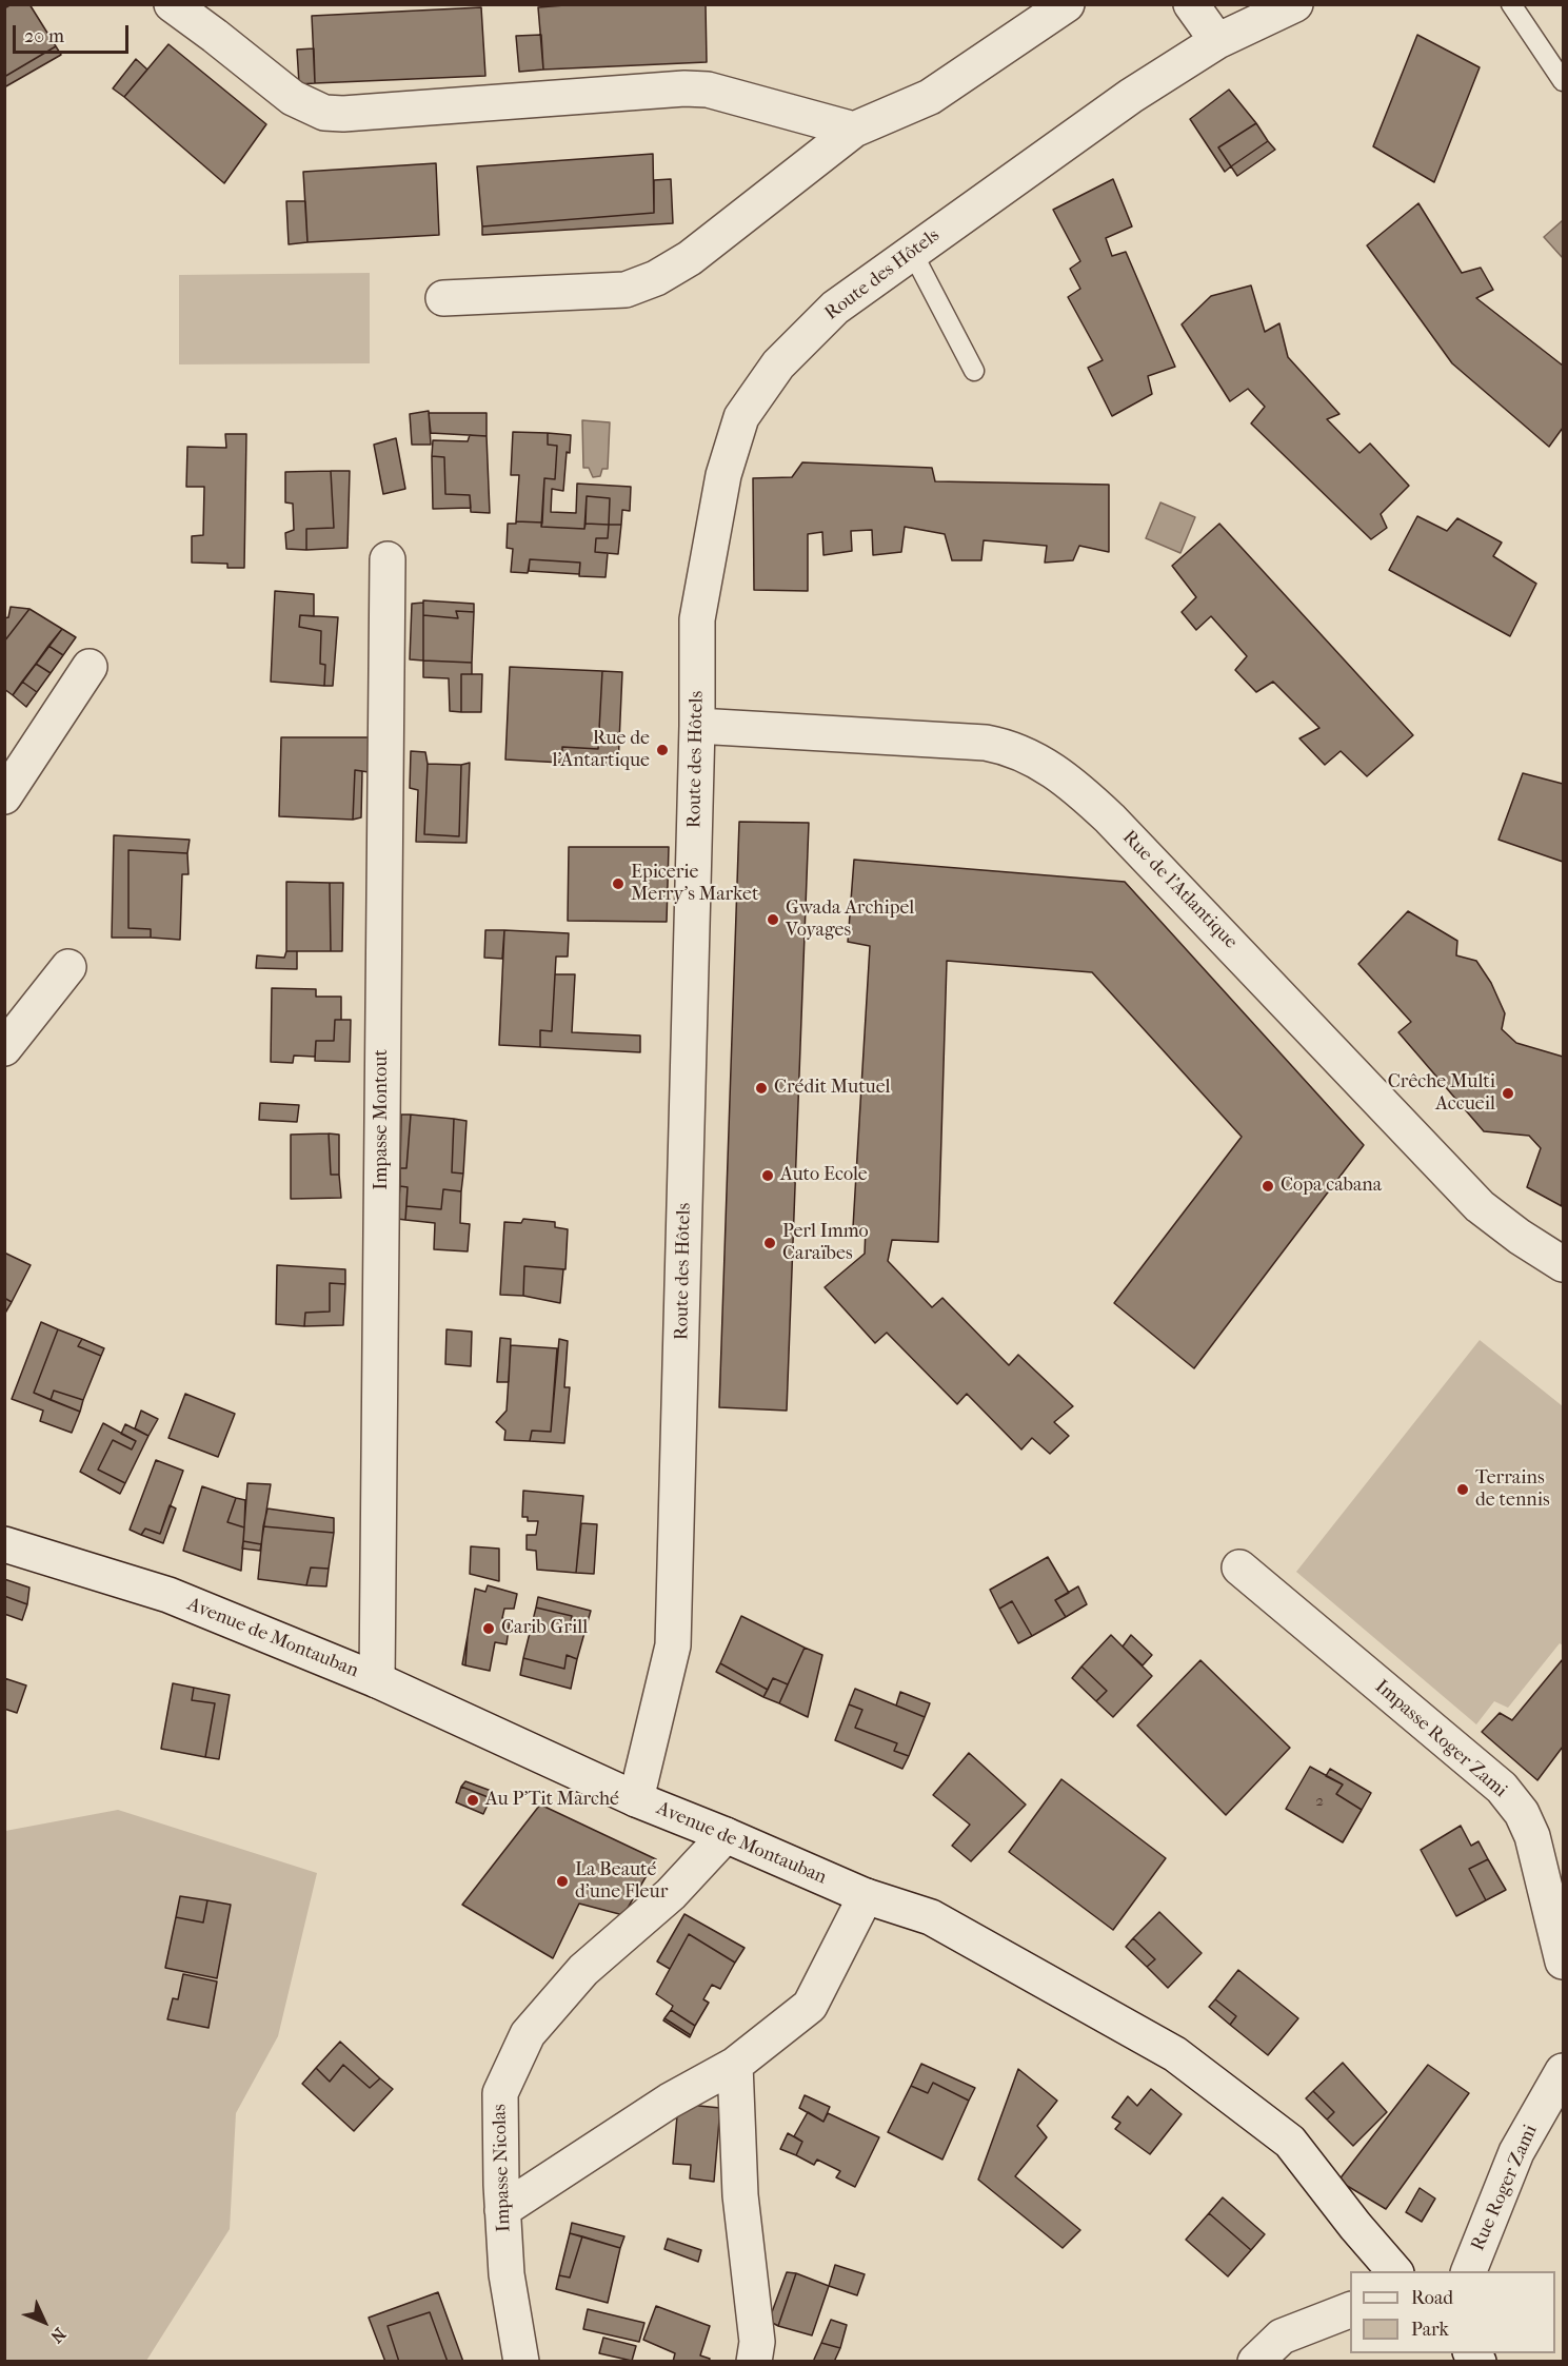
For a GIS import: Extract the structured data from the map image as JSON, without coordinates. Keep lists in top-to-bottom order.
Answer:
{
  "streets": {
    "street": [
      "Route des Hôtels",
      "Rue de l'Atlantique",
      "Impasse Montout",
      "Avenue de Montauban",
      "Impasse Roger Zami",
      "Impasse Nicolas",
      "Rue Roger Zami"
    ]
  },
  "crossings": [
    ["Route des Hôtels", "Rue de l'Atlantique"],
    ["Route des Hôtels", "Avenue de Montauban"],
    ["Impasse Montout", "Avenue de Montauban"],
    ["Avenue de Montauban", "Impasse Nicolas"]
  ],
  "places": [
    "Rue de l'Antartique",
    "Epicerie Merry's Market",
    "Gwada Archipel Voyages",
    "Crédit Mutuel",
    "Crêche Multi Accueil",
    "Auto Ecole",
    "Copa cabana",
    "Perl Immo Caraïbes",
    "Terrains de tennis",
    "Carib Grill",
    "Au P'Tit Marché",
    "La Beauté d'une Fleur"
  ],
  "house_numbers": ["2"],
  "legend": ["Road", "Park"],
  "scale_bar": "20 m",
  "north": "bottom right"
}
